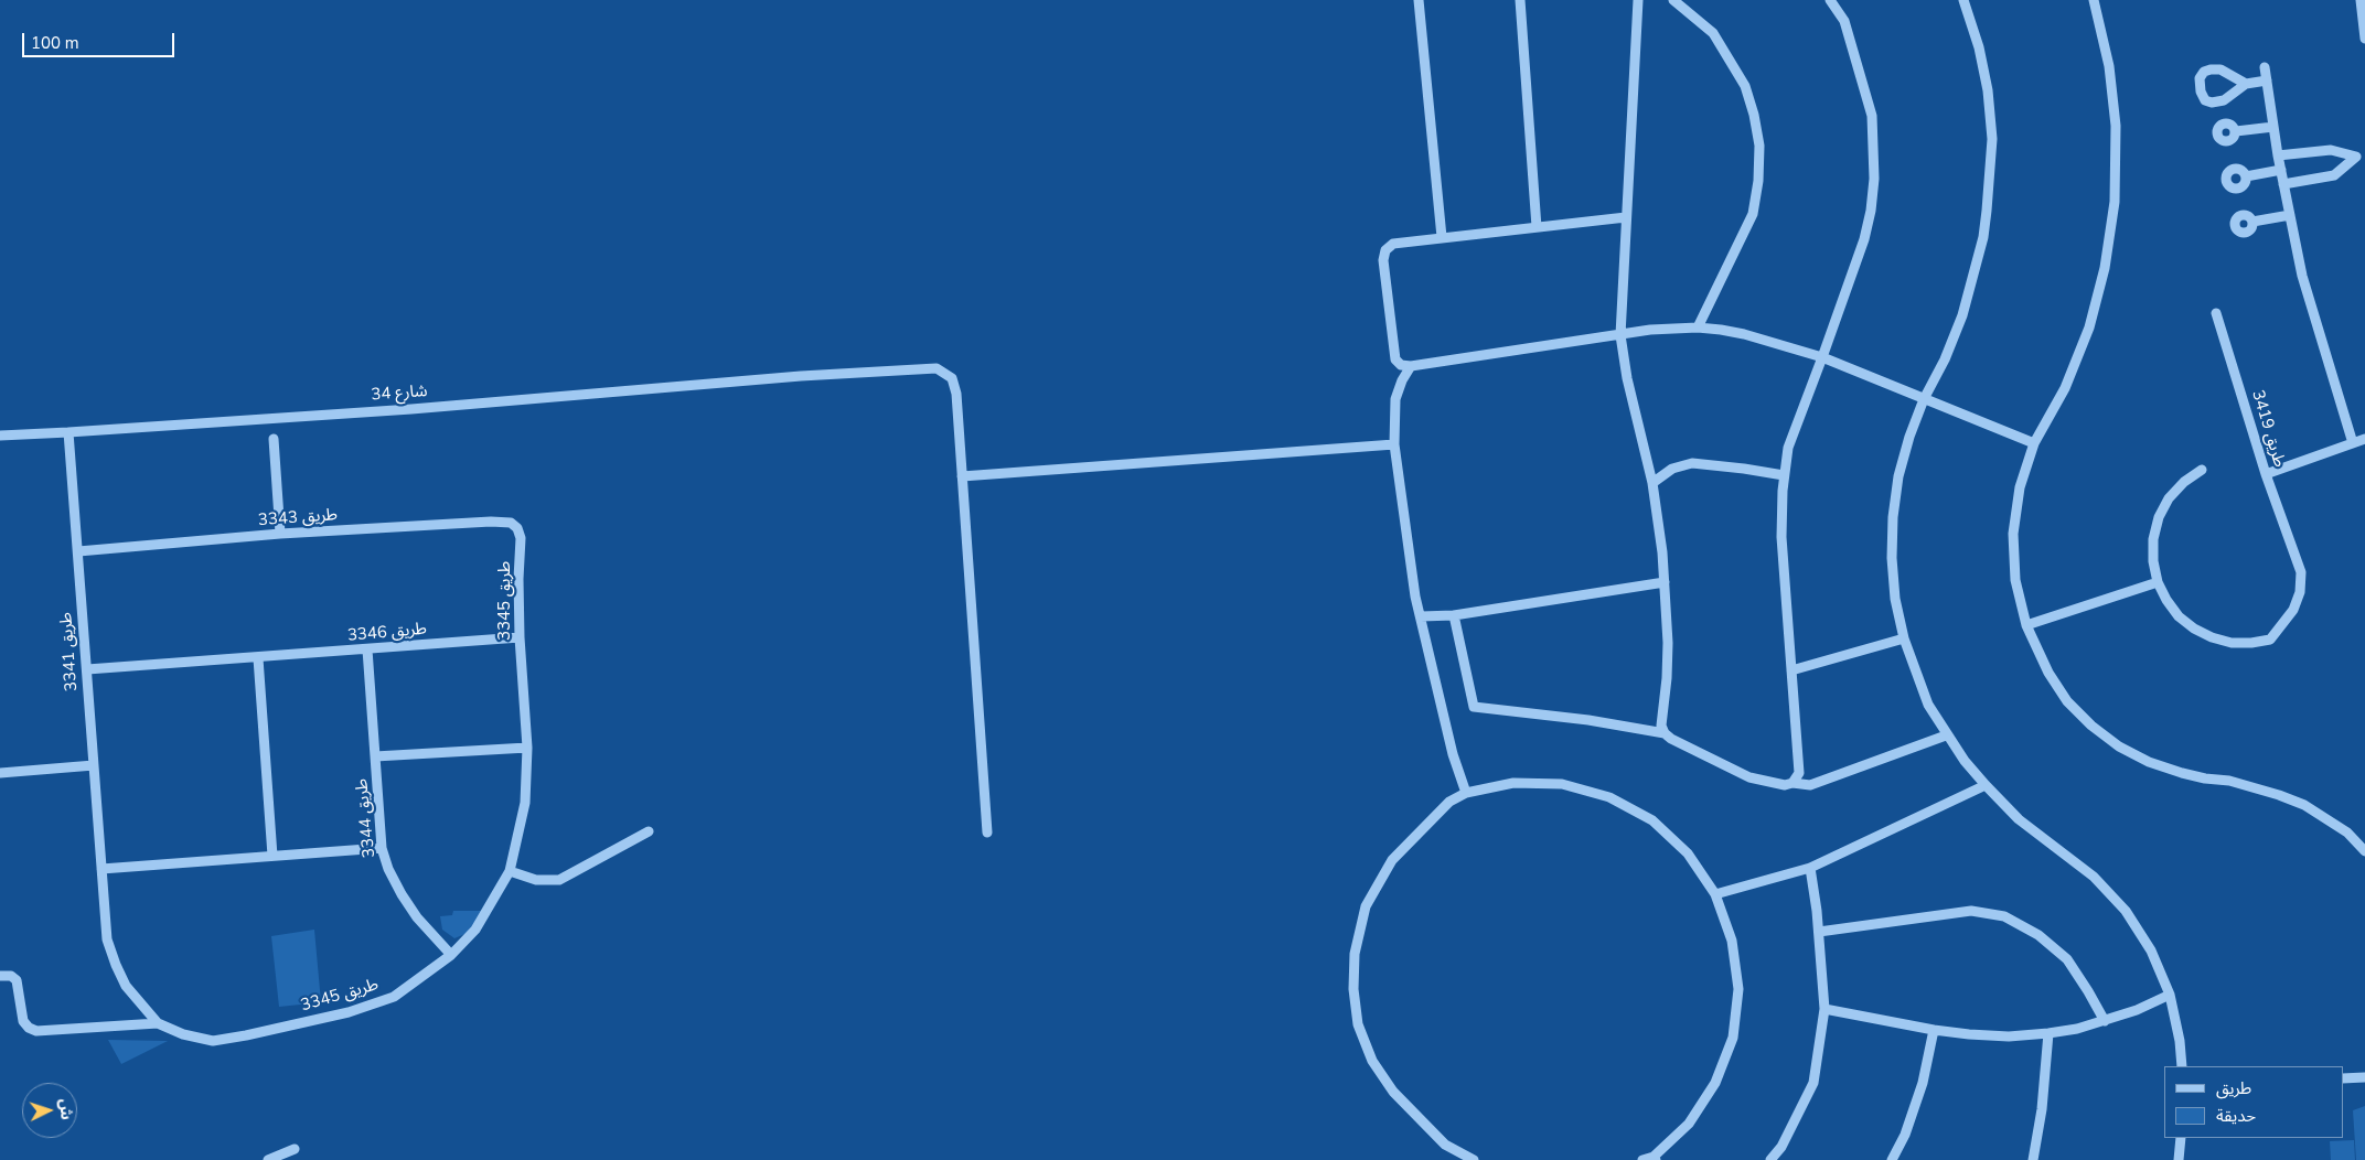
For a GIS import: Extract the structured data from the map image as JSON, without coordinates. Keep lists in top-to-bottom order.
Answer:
{
  "streets": {
    "street": [
      "شارع 34",
      "طريق 3419",
      "طريق 3343",
      "طريق 3345",
      "طريق 3346",
      "طريق 3341",
      "طريق 3344"
    ]
  },
  "crossings": [
    ["شارع 34", "طريق 3341"],
    ["طريق 3343", "طريق 3345"],
    ["طريق 3343", "طريق 3341"],
    ["طريق 3345", "طريق 3346"],
    ["طريق 3345", "طريق 3341"],
    ["طريق 3345", "طريق 3344"],
    ["طريق 3346", "طريق 3341"],
    ["طريق 3346", "طريق 3344"]
  ],
  "legend": ["طريق", "حديقة"],
  "scale_bar": "100 m",
  "north": "right"
}
